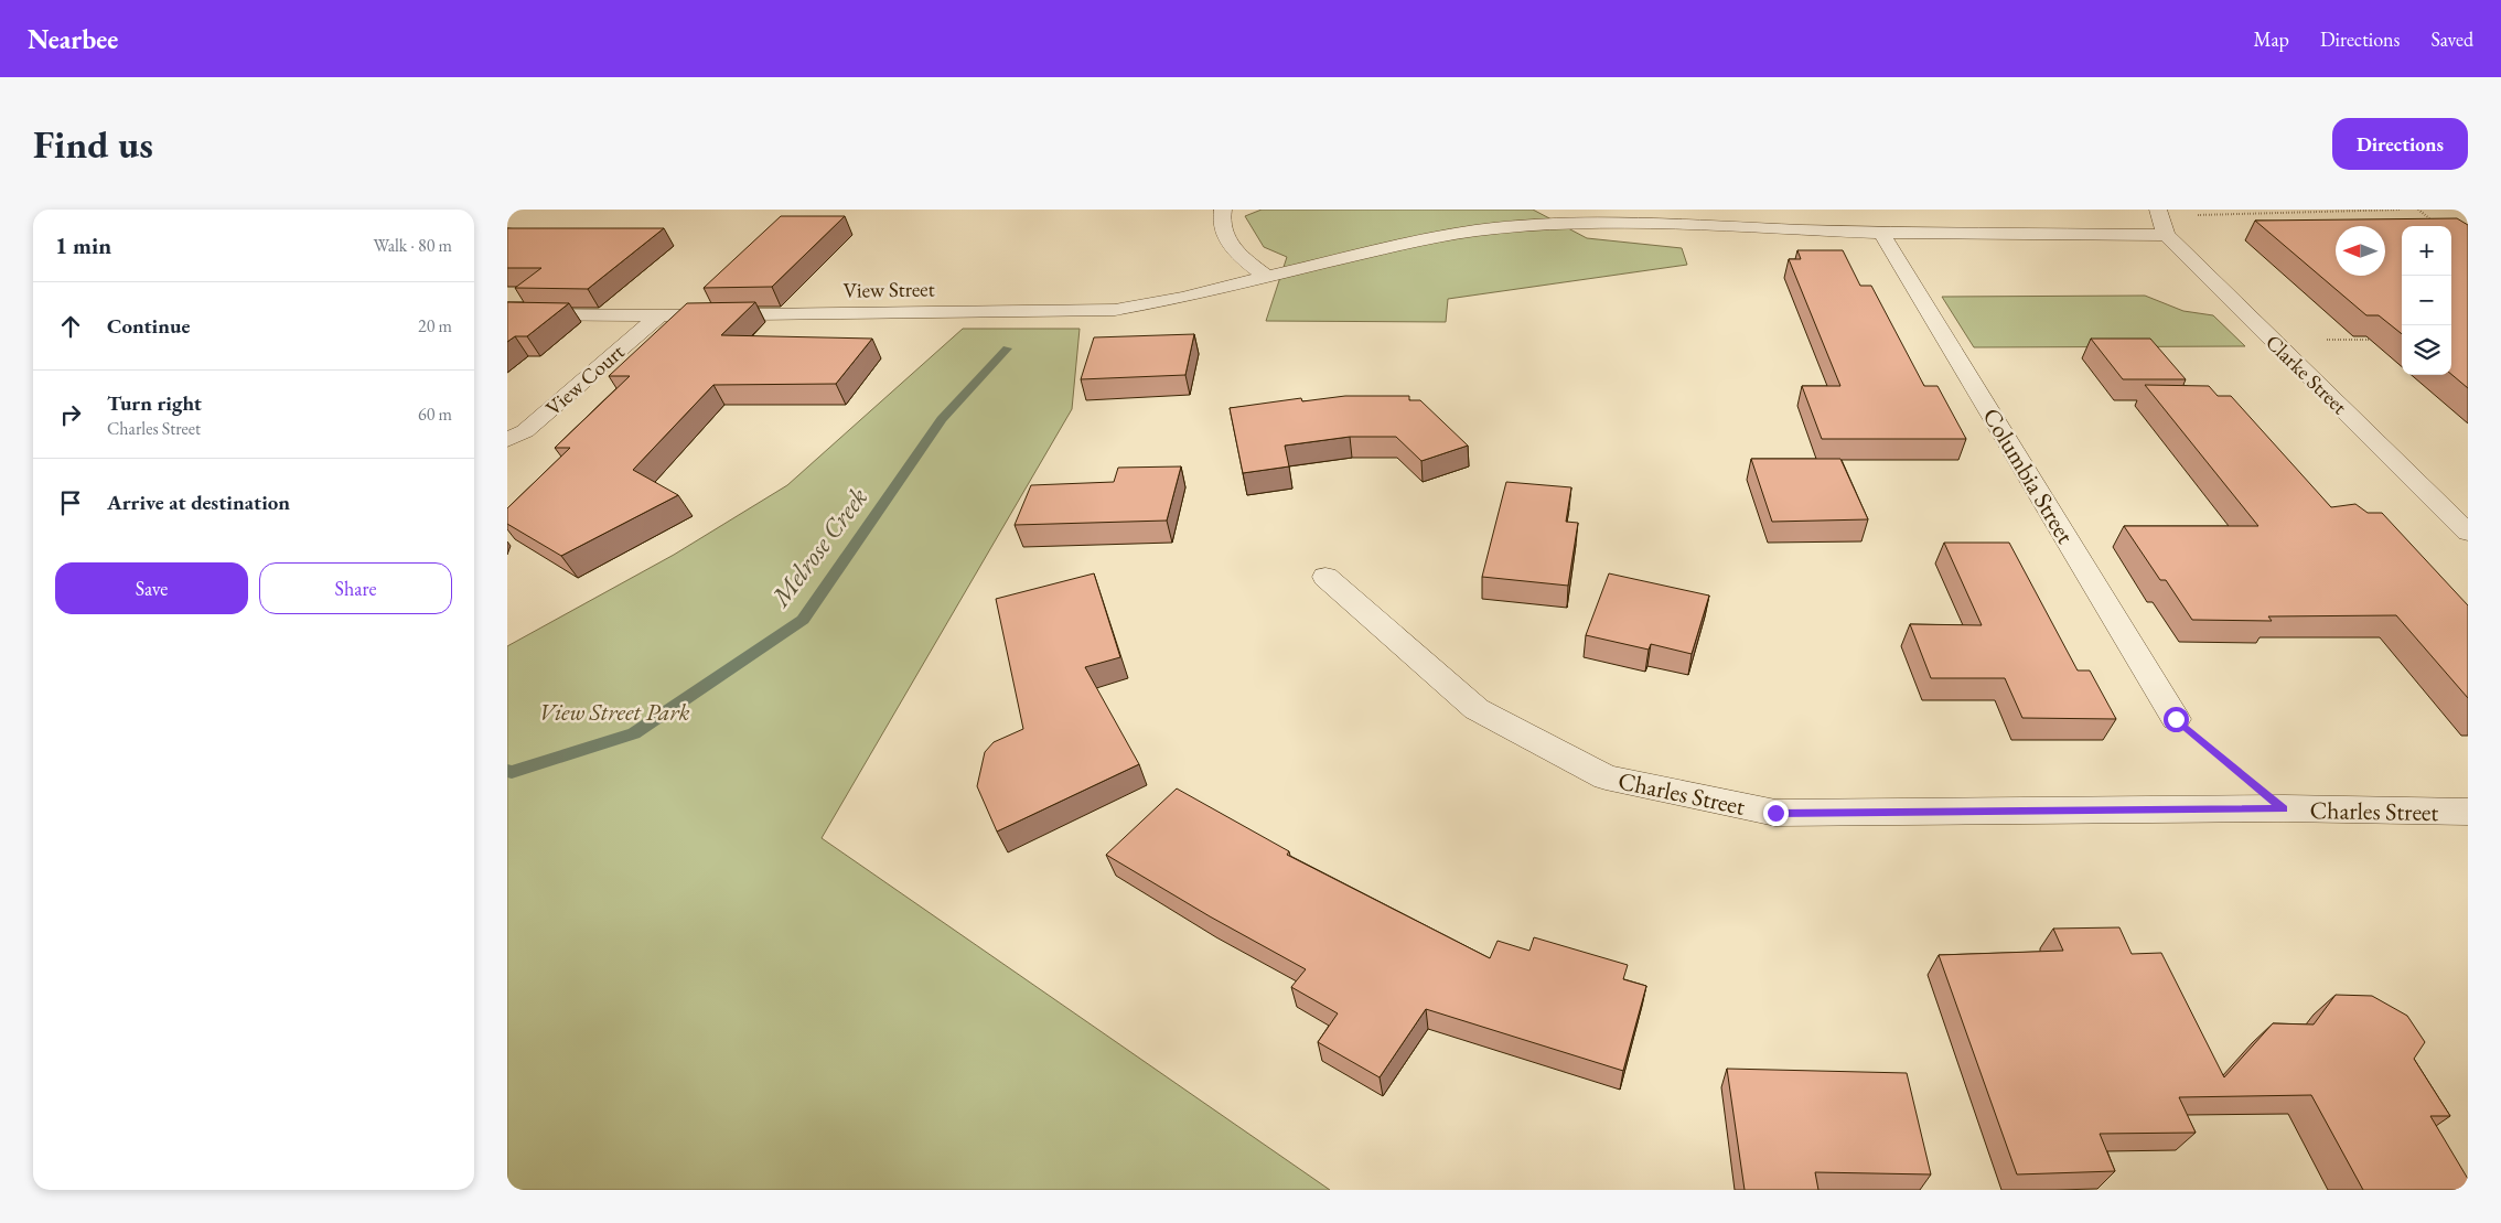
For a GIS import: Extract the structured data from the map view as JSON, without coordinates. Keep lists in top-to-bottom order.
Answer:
{
  "streets": {
    "street": [
      "View Street",
      "Clarke Street",
      "View Court",
      "Columbia Street",
      "Charles Street"
    ]
  },
  "crossings": [
    ["View Street", "Clarke Street"],
    ["View Street", "View Court"],
    ["View Street", "Columbia Street"]
  ],
  "water": ["Melrose Creek"],
  "parks": ["View Street Park"],
  "north": "left",
  "page": {
    "header": "Nearbee",
    "nav": ["Map", "Directions", "Saved"],
    "buttons": [
      "Directions",
      ["Save", "Share"]
    ],
    "title": "Find us",
    "heading": ["1 min", "Walk · 80 m"],
    "map_buttons": ["+", "−"],
    "list": [
      ["Continue", "20 m"],
      ["Turn right", "Charles Street", "60 m"],
      "Arrive at destination"
    ]
  }
}
